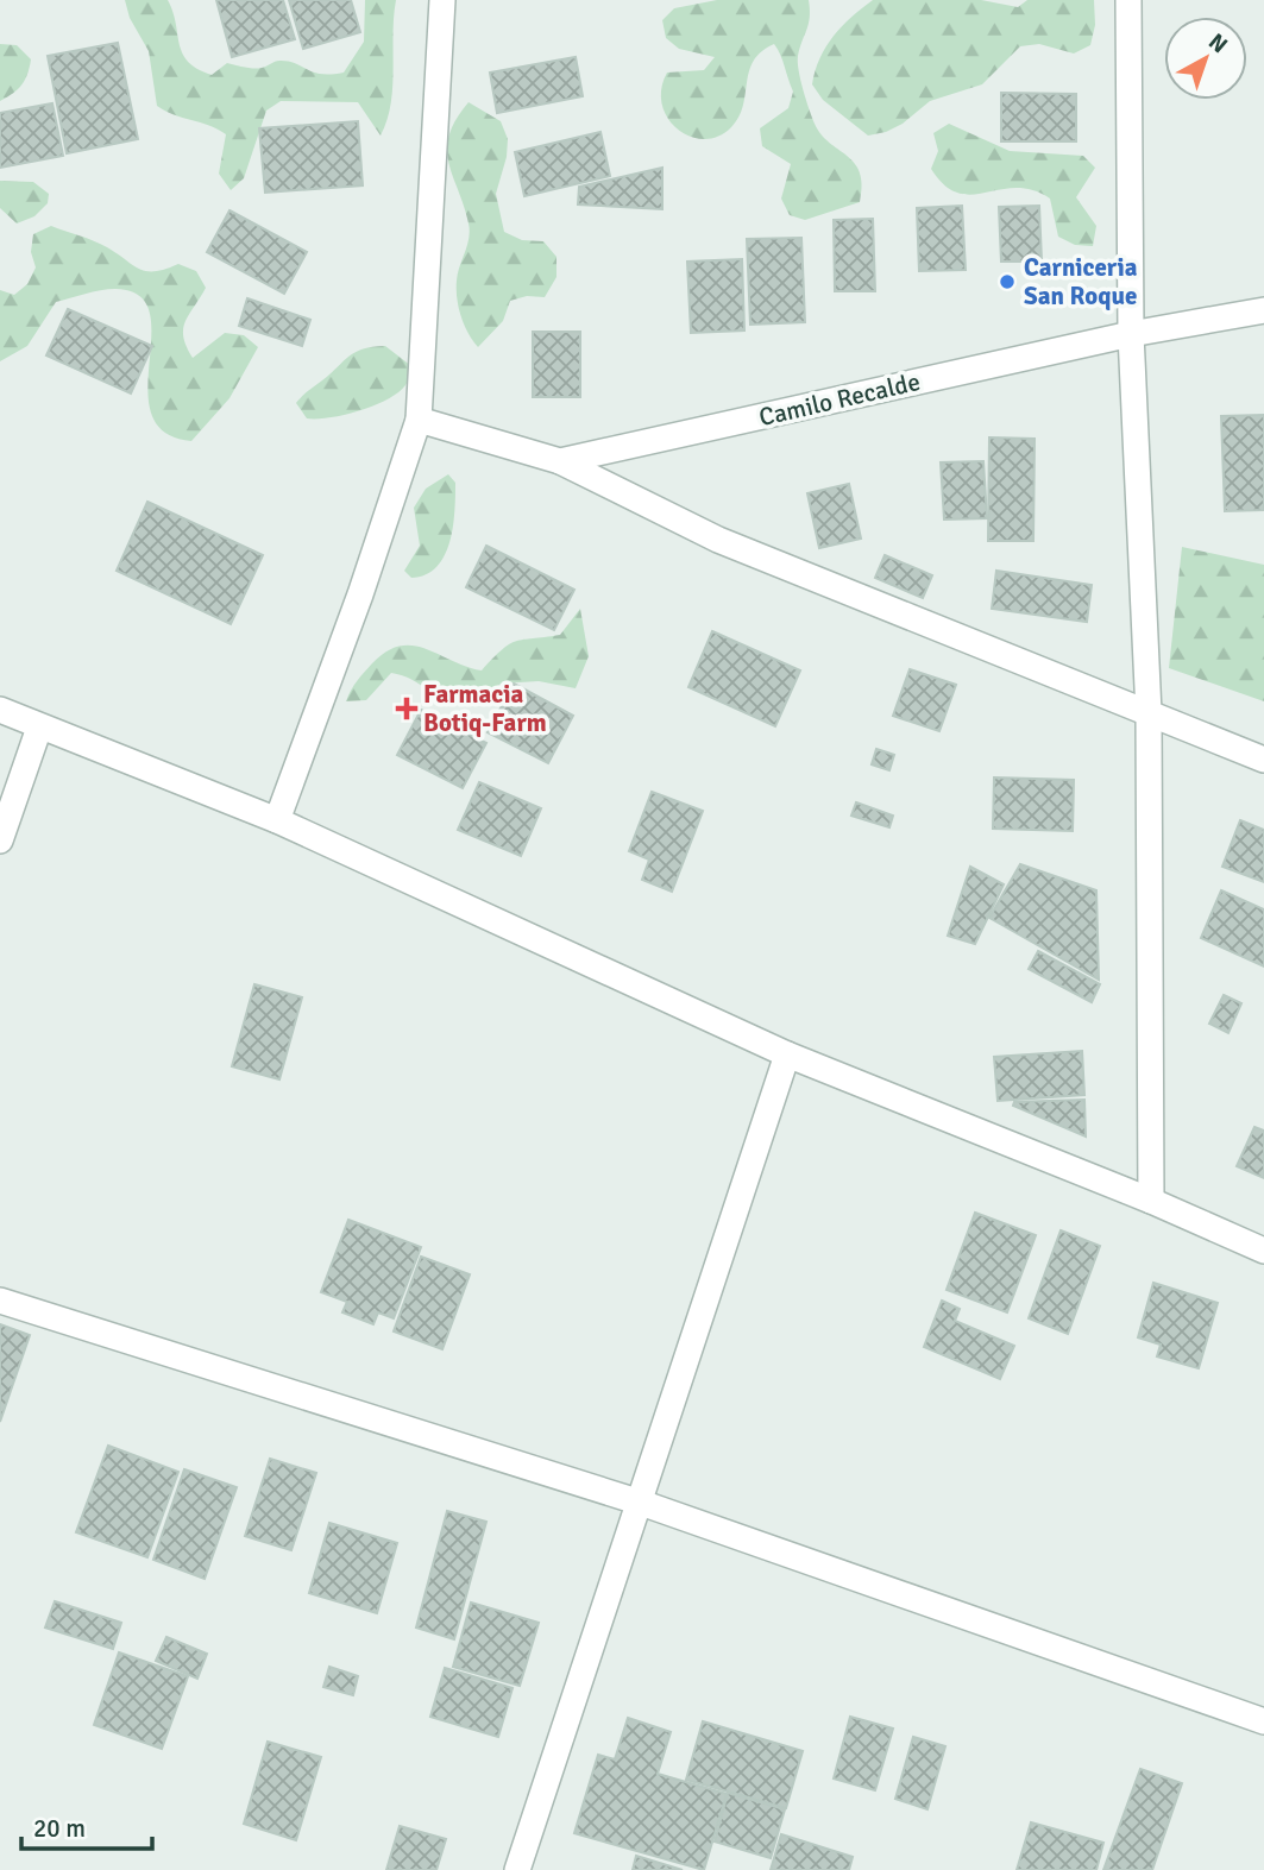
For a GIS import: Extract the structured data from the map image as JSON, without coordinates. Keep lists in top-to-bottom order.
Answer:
{
  "streets": {
    "street": ["Camilo Recalde"]
  },
  "places": {
    "other": ["Carniceria San Roque"],
    "health": ["Farmacia Botiq-Farm"]
  },
  "scale_bar": "20 m",
  "north": "top right"
}
